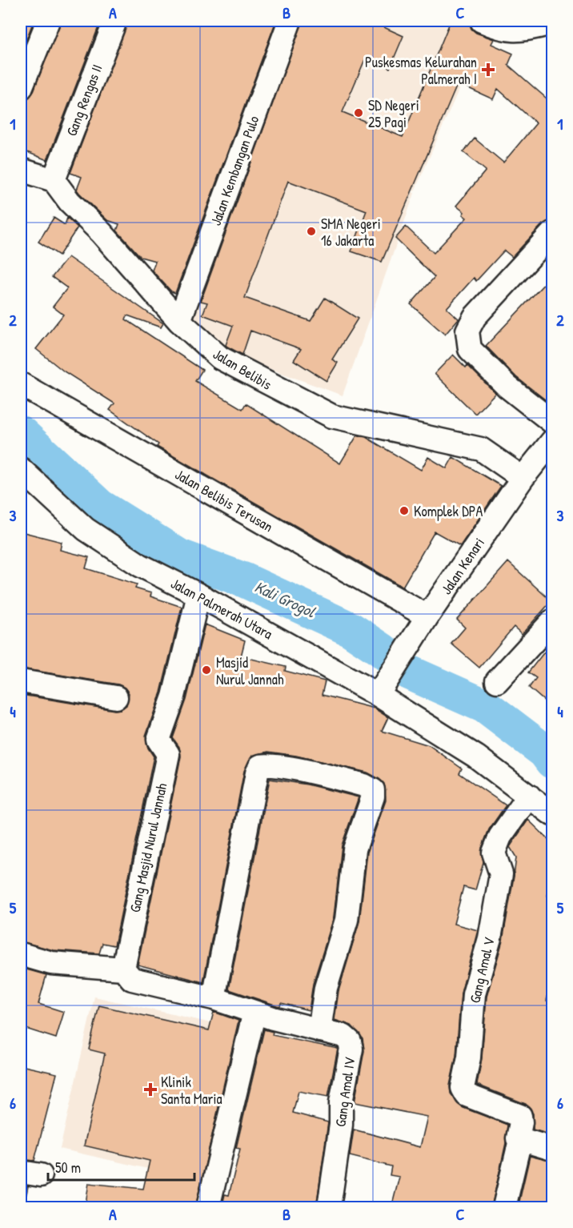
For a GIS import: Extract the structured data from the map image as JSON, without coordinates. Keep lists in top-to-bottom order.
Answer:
{
  "streets": {
    "street": [
      "Gang Rengas II",
      "Jalan Kembangan Pulo",
      "Jalan Belibis",
      "Jalan Belibis Terusan",
      "Jalan Kenari",
      "Jalan Palmerah Utara",
      "Gang Masjid Nurul Jannah",
      "Gang Amal V",
      "Gang Amal IV"
    ]
  },
  "crossings": [
    ["Gang Rengas II", "Jalan Belibis"],
    ["Jalan Kembangan Pulo", "Jalan Belibis"],
    ["Jalan Belibis", "Jalan Kenari"],
    ["Jalan Belibis Terusan", "Jalan Kenari"],
    ["Jalan Kenari", "Jalan Palmerah Utara"],
    ["Jalan Palmerah Utara", "Gang Masjid Nurul Jannah"],
    ["Jalan Palmerah Utara", "Gang Amal V"]
  ],
  "water": ["Kali Grogol"],
  "places": {
    "health": ["Puskesmas Kelurahan Palmerah I", "Klinik Santa Maria"],
    "other": [
      "SD Negeri 25 Pagi",
      "SMA Negeri 16 Jakarta",
      "Komplek DPA",
      "Masjid Nurul Jannah"
    ]
  },
  "scale_bar": "50 m",
  "grid": {
    "columns": ["A", "B", "C"],
    "rows": [
      "1",
      "2",
      "3",
      "4",
      "5",
      "6"
    ]
  }
}
